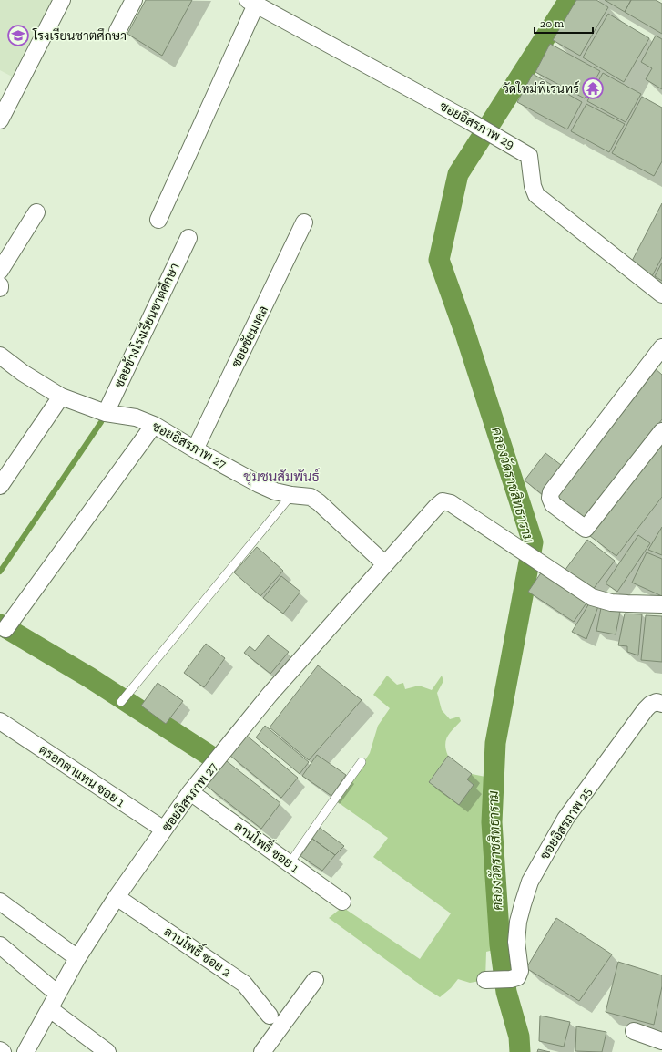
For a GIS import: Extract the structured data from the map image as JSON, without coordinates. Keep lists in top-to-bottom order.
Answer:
{
  "streets": {
    "street": [
      "ซอยอิสรภาพ 29",
      "ซอยข้างโรงเรียนชาตศึกษา",
      "ซอยชัยมงคล",
      "ซอยอิสรภาพ 27",
      "ตรอกตาแทน ซอย 1",
      "ซอยอิสรภาพ 25",
      "ลานโพธิ์ ซอย 1",
      "ลานโพธิ์ ซอย 2"
    ]
  },
  "crossings": [
    ["ซอยข้างโรงเรียนชาตศึกษา", "ซอยอิสรภาพ 27"],
    ["ซอยชัยมงคล", "ซอยอิสรภาพ 27"],
    ["ซอยอิสรภาพ 27", "ตรอกตาแทน ซอย 1"],
    ["ซอยอิสรภาพ 27", "ลานโพธิ์ ซอย 1"],
    ["ซอยอิสรภาพ 27", "ลานโพธิ์ ซอย 2"]
  ],
  "districts": ["ชุมชนสัมพันธ์"],
  "water": ["คลองวัดราชสิทธาราม"],
  "places": {
    "school or university": ["โรงเรียนชาตศึกษา"],
    "temple": ["วัดใหม่พิเรนทร์"]
  },
  "scale_bar": "20 m"
}
